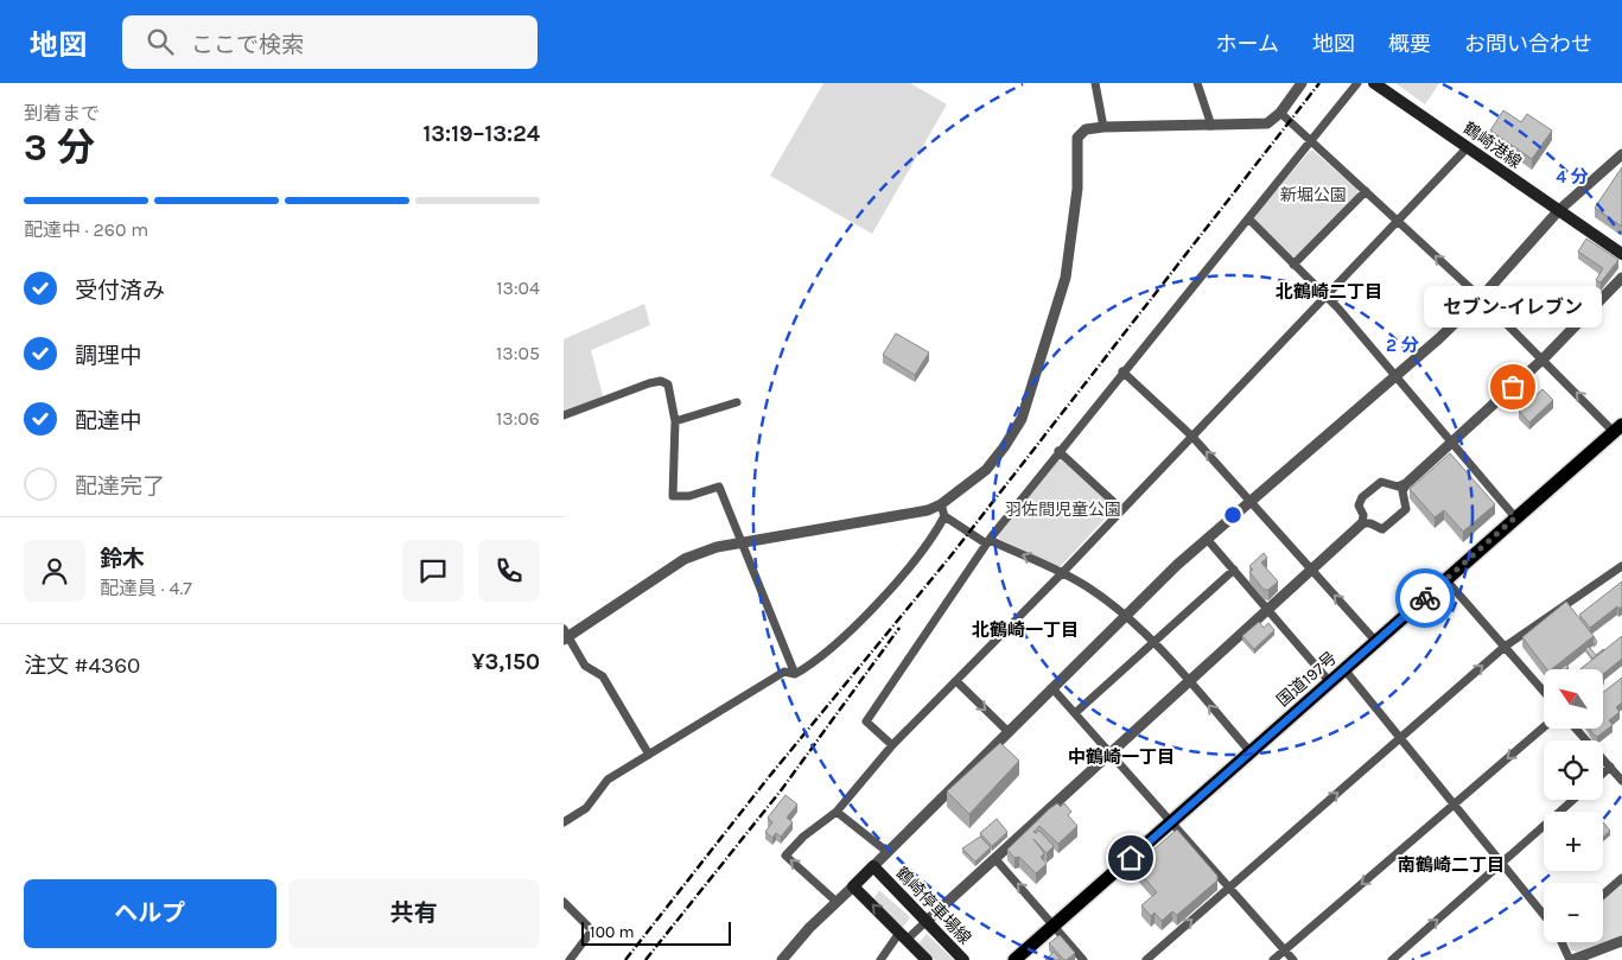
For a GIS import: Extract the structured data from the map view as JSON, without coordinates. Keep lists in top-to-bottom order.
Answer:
{
  "streets": {
    "highway": ["国道197号"],
    "main road": ["鶴崎港線", "鶴崎停車場線"]
  },
  "districts": [
    "北鶴崎二丁目",
    "北鶴崎一丁目",
    "中鶴崎一丁目",
    "南鶴崎二丁目"
  ],
  "parks": ["新堀公園", "羽佐間児童公園"],
  "places": ["セブン-イレブン"],
  "scale_bar": "100 m",
  "north": "top left",
  "page": {
    "header": "地図",
    "search": "ここで検索",
    "nav": [
      "ホーム",
      "地図",
      "概要",
      "お問い合わせ"
    ],
    "heading": ["3 分", "到着まで", "13:19–13:24"],
    "panel": [
      "鈴木",
      "配達員 · 4.7",
      "注文 #4360",
      "¥3,150"
    ],
    "bar": "配達中 · 260 m",
    "list": [
      ["受付済み", "13:04"],
      ["調理中", "13:05"],
      ["配達中", "13:06"],
      "配達完了"
    ],
    "bubble": "セブン-イレブン",
    "map_buttons": ["+", "−"],
    "buttons": ["ヘルプ", "共有"],
    "scale": "100 m"
  },
  "rings": ["4 分", "2 分"]
}
